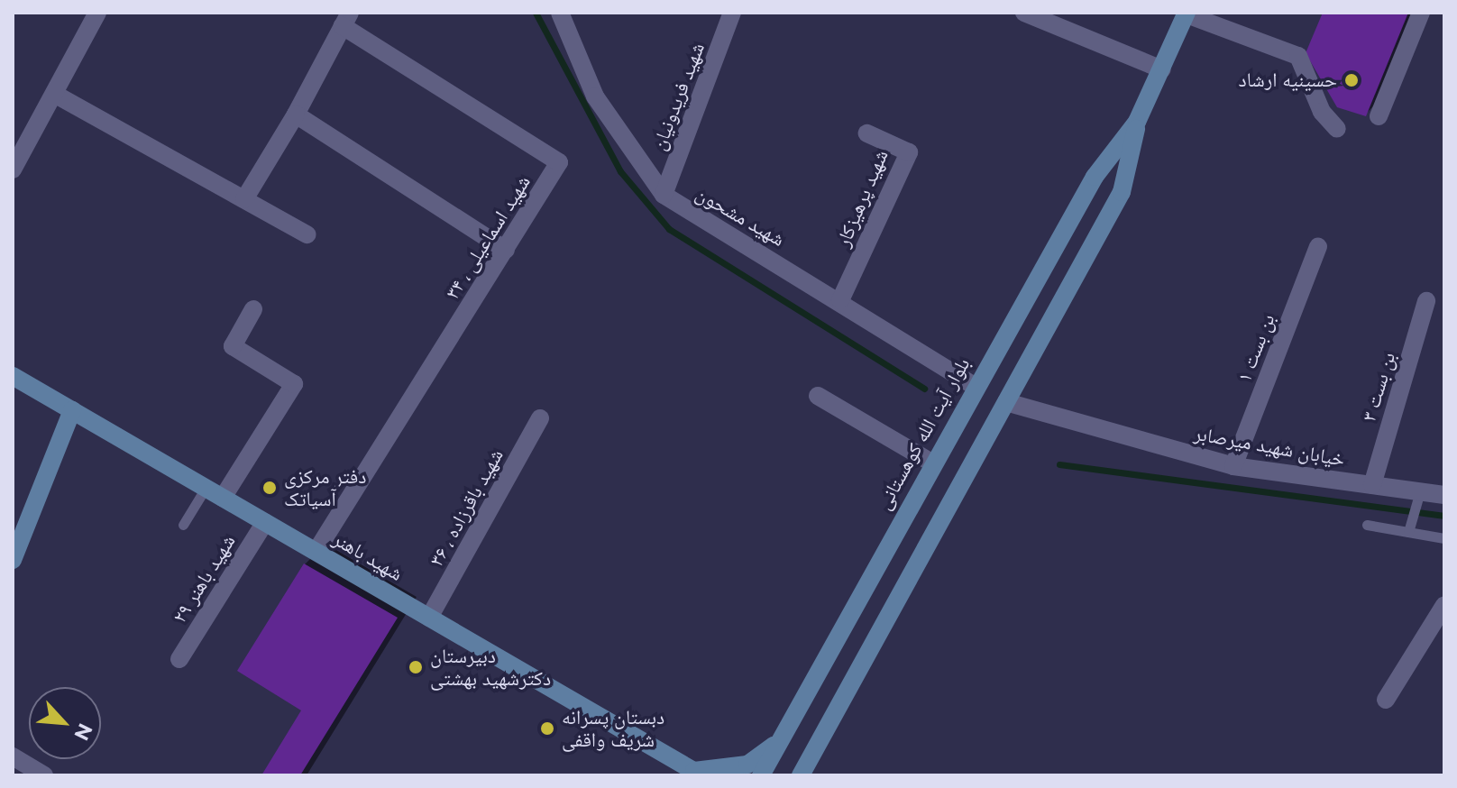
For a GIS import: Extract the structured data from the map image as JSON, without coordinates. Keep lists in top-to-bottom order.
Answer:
{
  "streets": {
    "main road": ["بلوار آیت الله کوهستانی", "شهید باهنر"],
    "street": [
      "شهید فریدونیان",
      "شهید پرهیزکار",
      "شهید مشحون",
      "شهید اسماعیلی ، ۳۴",
      "بن بست ۱",
      "بن بست ۳",
      "خیابان شهید میرصابر",
      "شهید باقرزاده ، ۳۶",
      "شهید باهنر ۲۹"
    ]
  },
  "crossings": [
    ["شهید فریدونیان", "شهید مشحون"],
    ["شهید پرهیزکار", "شهید مشحون"],
    ["شهید مشحون", "بلوار آیت الله کوهستانی"],
    ["شهید اسماعیلی ، ۳۴", "شهید باهنر"],
    ["بن بست ۱", "خیابان شهید میرصابر"],
    ["بن بست ۳", "خیابان شهید میرصابر"],
    ["بلوار آیت الله کوهستانی", "خیابان شهید میرصابر"],
    ["شهید باقرزاده ، ۳۶", "شهید باهنر"],
    ["شهید باهنر", "شهید باهنر ۲۹"]
  ],
  "places": [
    "حسینیه ارشاد",
    "دفتر مرکزی آسیاتک",
    "دبیرستان دکترشهید بهشتی",
    "دبستان پسرانه شریف واقفی"
  ],
  "north": "bottom right"
}
